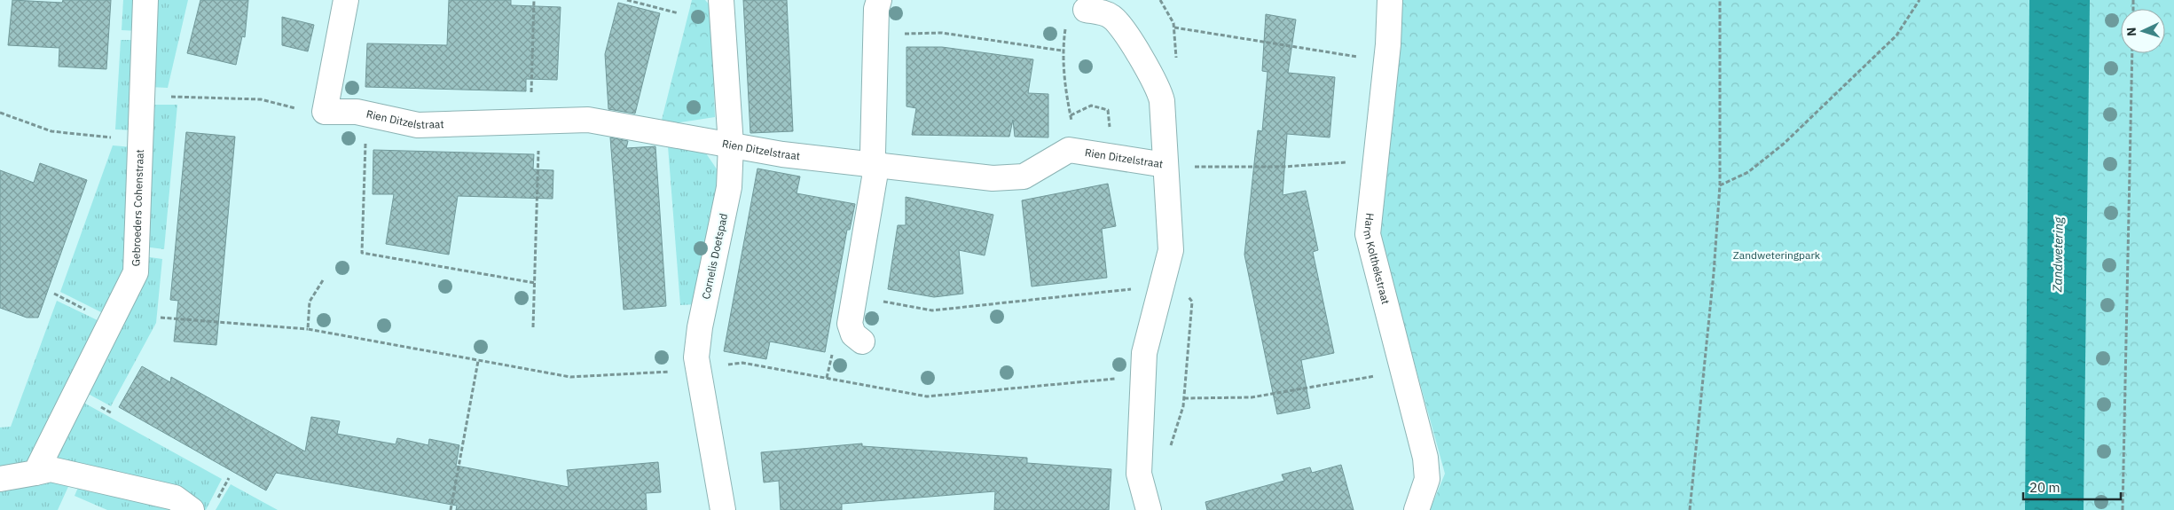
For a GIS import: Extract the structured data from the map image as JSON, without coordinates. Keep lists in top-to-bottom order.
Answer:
{
  "streets": {
    "street": [
      "Rien Ditzelstraat",
      "Gebroeders Cohenstraat",
      "Cornelis Doetspad",
      "Harm Kolthekstraat"
    ]
  },
  "crossings": [
    ["Rien Ditzelstraat", "Cornelis Doetspad"],
    ["Rien Ditzelstraat", "Harm Kolthekstraat"]
  ],
  "water": ["Zandwetering"],
  "parks": ["Zandweteringpark"],
  "scale_bar": "20 m",
  "north": "left"
}
